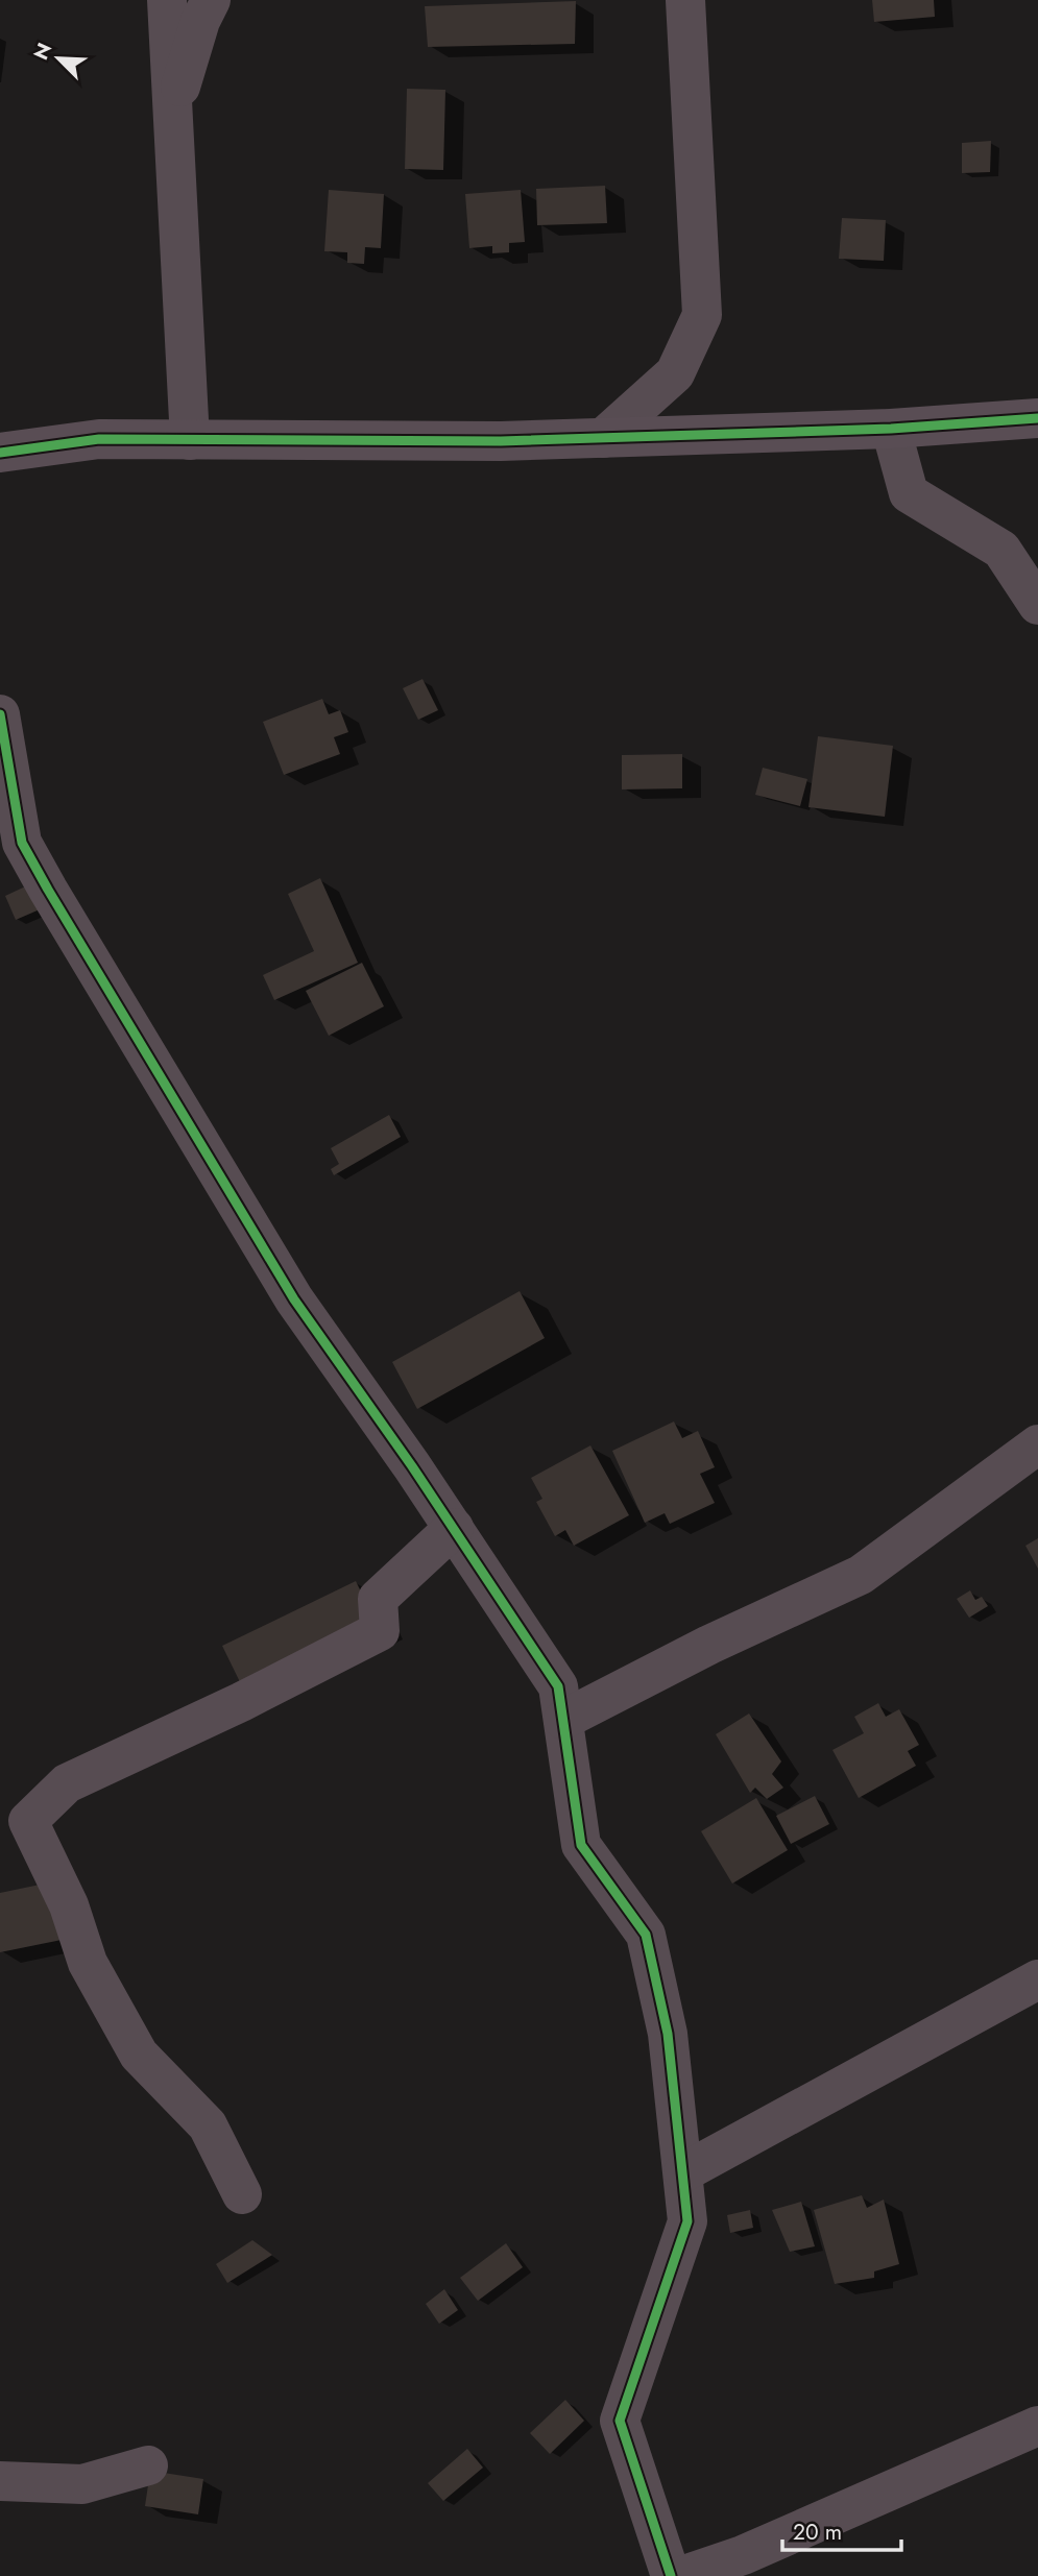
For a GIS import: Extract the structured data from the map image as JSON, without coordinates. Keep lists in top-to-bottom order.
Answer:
{
  "scale_bar": "20 m",
  "north": "top left"
}
